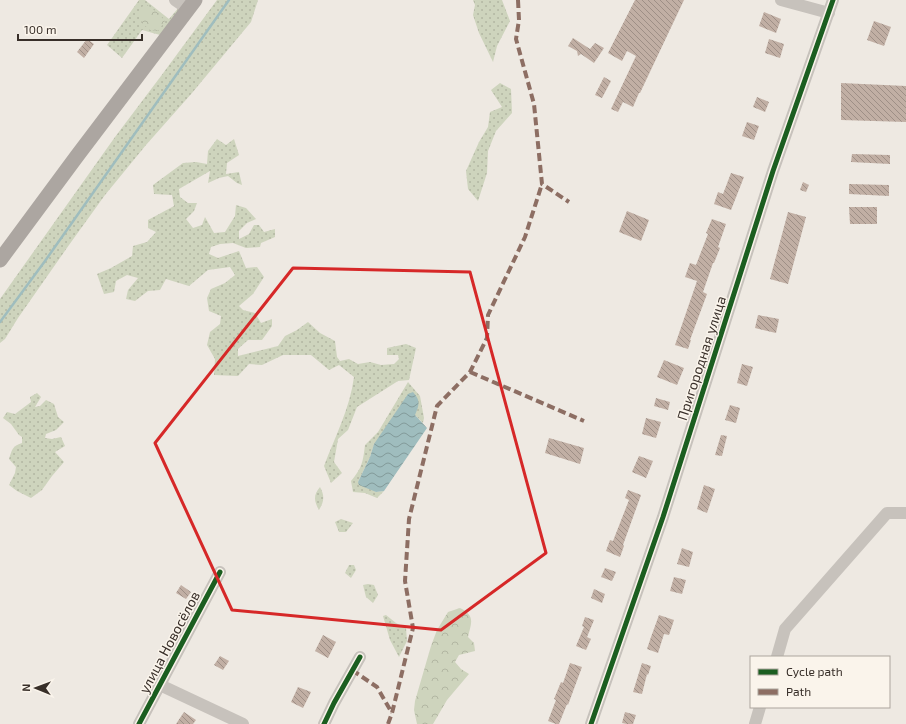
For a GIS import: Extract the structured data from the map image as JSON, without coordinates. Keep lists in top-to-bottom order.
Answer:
{
  "streets": {
    "street": ["Пригородная улица", "улица Новосёлов"]
  },
  "legend": ["Cycle path", "Path"],
  "scale_bar": "100 m",
  "north": "left"
}
